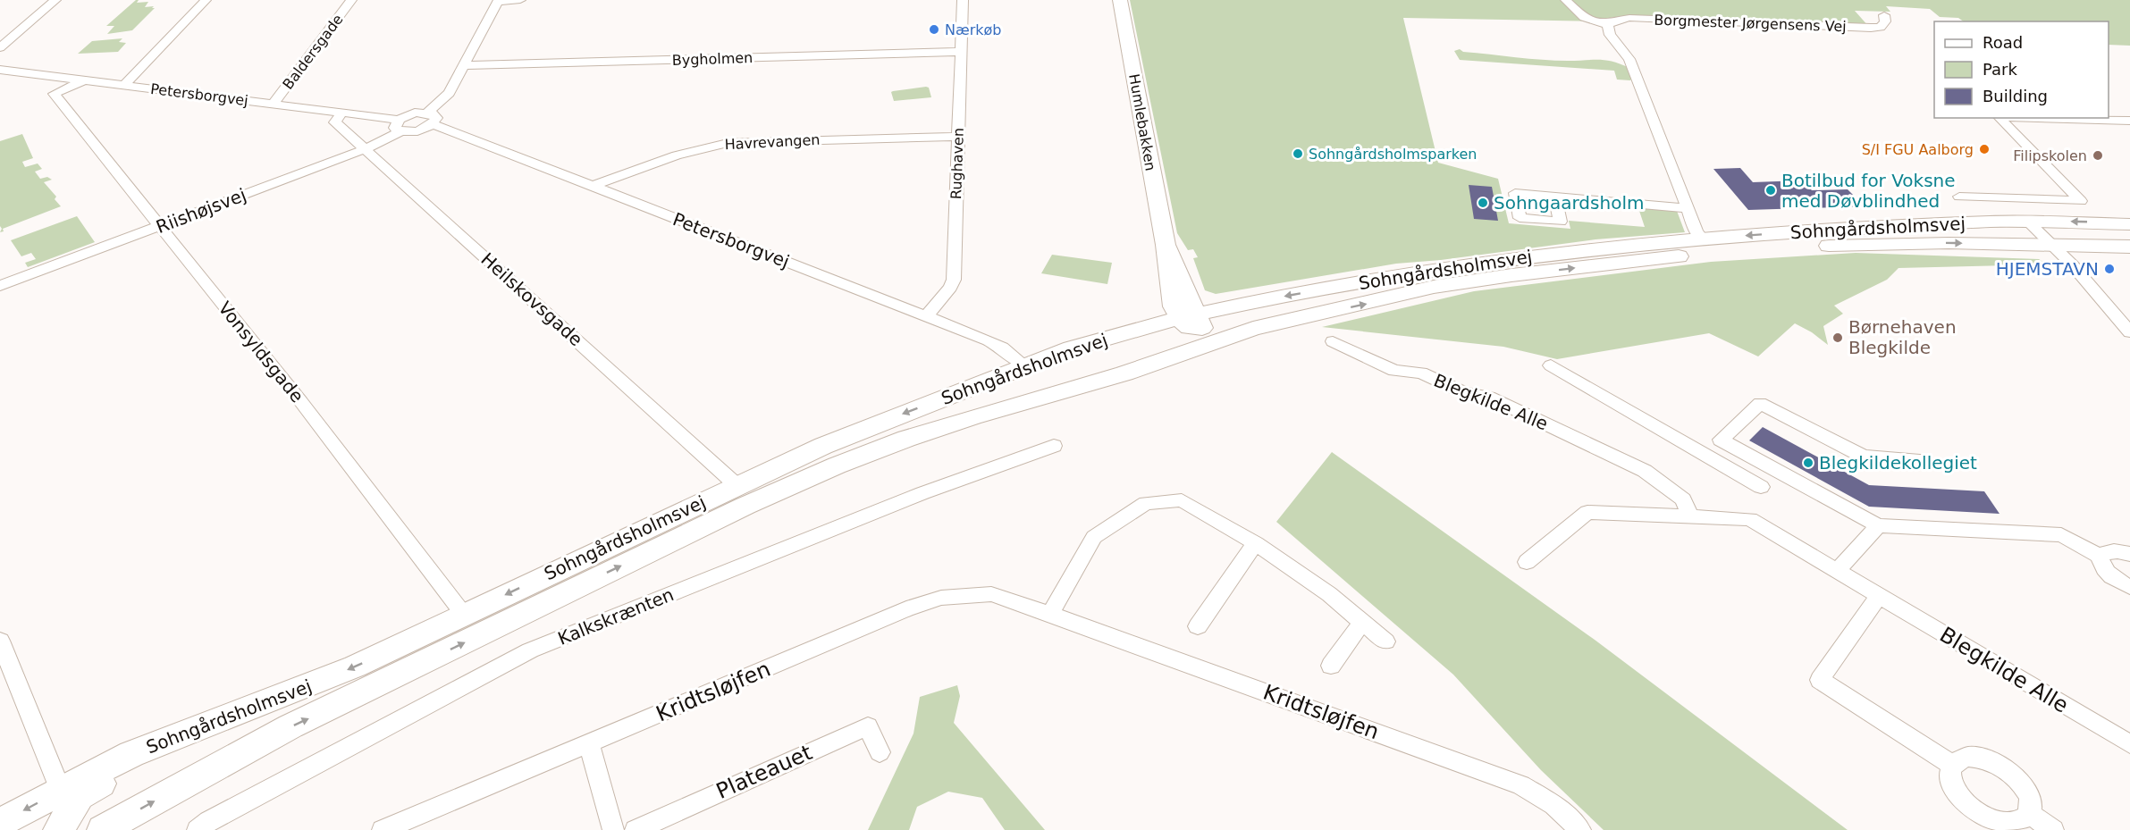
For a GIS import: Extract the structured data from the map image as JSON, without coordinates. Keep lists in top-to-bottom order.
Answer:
{
  "streets": {
    "street": [
      "Borgmester Jørgensens Vej",
      "Baldersgade",
      "Bygholmen",
      "Petersborgvej",
      "Humlebakken",
      "Havrevangen",
      "Rughaven",
      "Riishøjsvej",
      "Sohngårdsholmsvej",
      "Heilskovsgade",
      "Vonsyldsgade",
      "Blegkilde Alle",
      "Kalkskrænten",
      "Kridtsløjfen",
      "Plateauet"
    ]
  },
  "crossings": [
    ["Baldersgade", "Petersborgvej"],
    ["Bygholmen", "Rughaven"],
    ["Petersborgvej", "Havrevangen"],
    ["Petersborgvej", "Rughaven"],
    ["Petersborgvej", "Riishøjsvej"],
    ["Petersborgvej", "Sohngårdsholmsvej"],
    ["Petersborgvej", "Heilskovsgade"],
    ["Petersborgvej", "Vonsyldsgade"],
    ["Humlebakken", "Sohngårdsholmsvej"],
    ["Havrevangen", "Rughaven"],
    ["Riishøjsvej", "Heilskovsgade"],
    ["Riishøjsvej", "Vonsyldsgade"],
    ["Sohngårdsholmsvej", "Heilskovsgade"],
    ["Sohngårdsholmsvej", "Vonsyldsgade"]
  ],
  "places": [
    "Nærkøb",
    "S/I FGU Aalborg",
    "Sohngårdsholmsparken",
    "Filipskolen",
    "Botilbud for Voksne med Døvblindhed",
    "Sohngaardsholm",
    "HJEMSTAVN",
    "Børnehaven Blegkilde",
    "Blegkildekollegiet"
  ],
  "legend": ["Road", "Park", "Building"]
}
